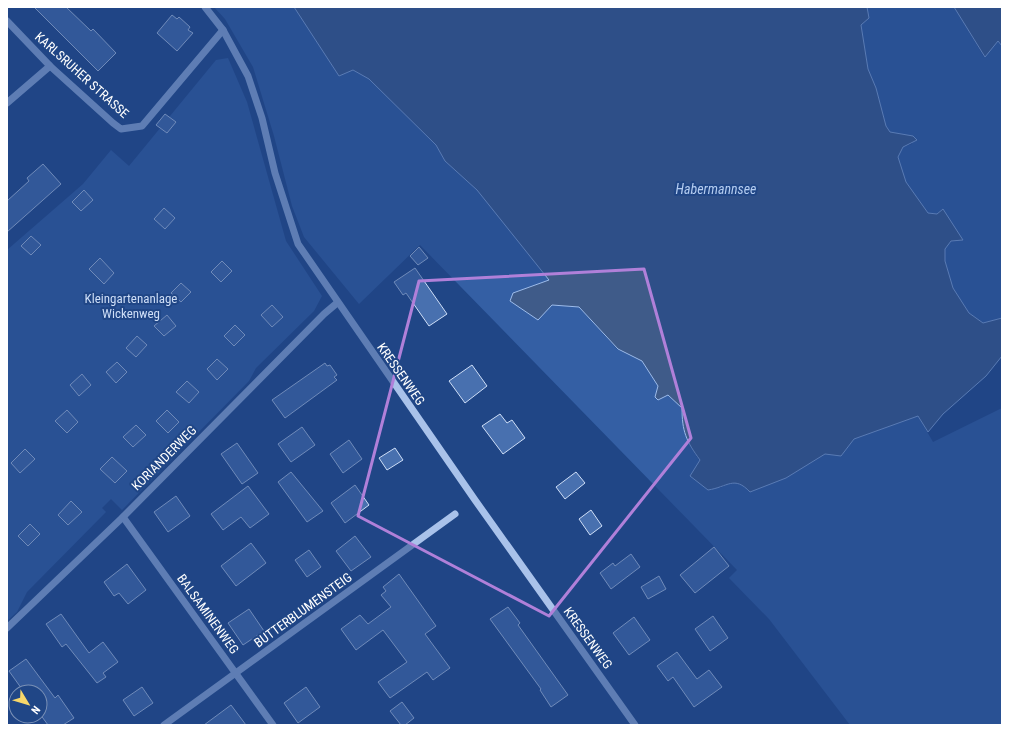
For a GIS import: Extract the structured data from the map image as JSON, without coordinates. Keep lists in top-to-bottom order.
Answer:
{
  "streets": {
    "street": [
      "KARLSRUHER STRASSE",
      "KRESSENWEG",
      "KORIANDERWEG",
      "BUTTERBLUMENSTEIG",
      "BALSAMINENWEG"
    ]
  },
  "crossings": [
    ["KARLSRUHER STRASSE", "KRESSENWEG"],
    ["KRESSENWEG", "KORIANDERWEG"],
    ["KORIANDERWEG", "BALSAMINENWEG"],
    ["BUTTERBLUMENSTEIG", "BALSAMINENWEG"]
  ],
  "water": ["Habermannsee"],
  "parks": ["Kleingartenanlage Wickenweg"],
  "north": "bottom right"
}
